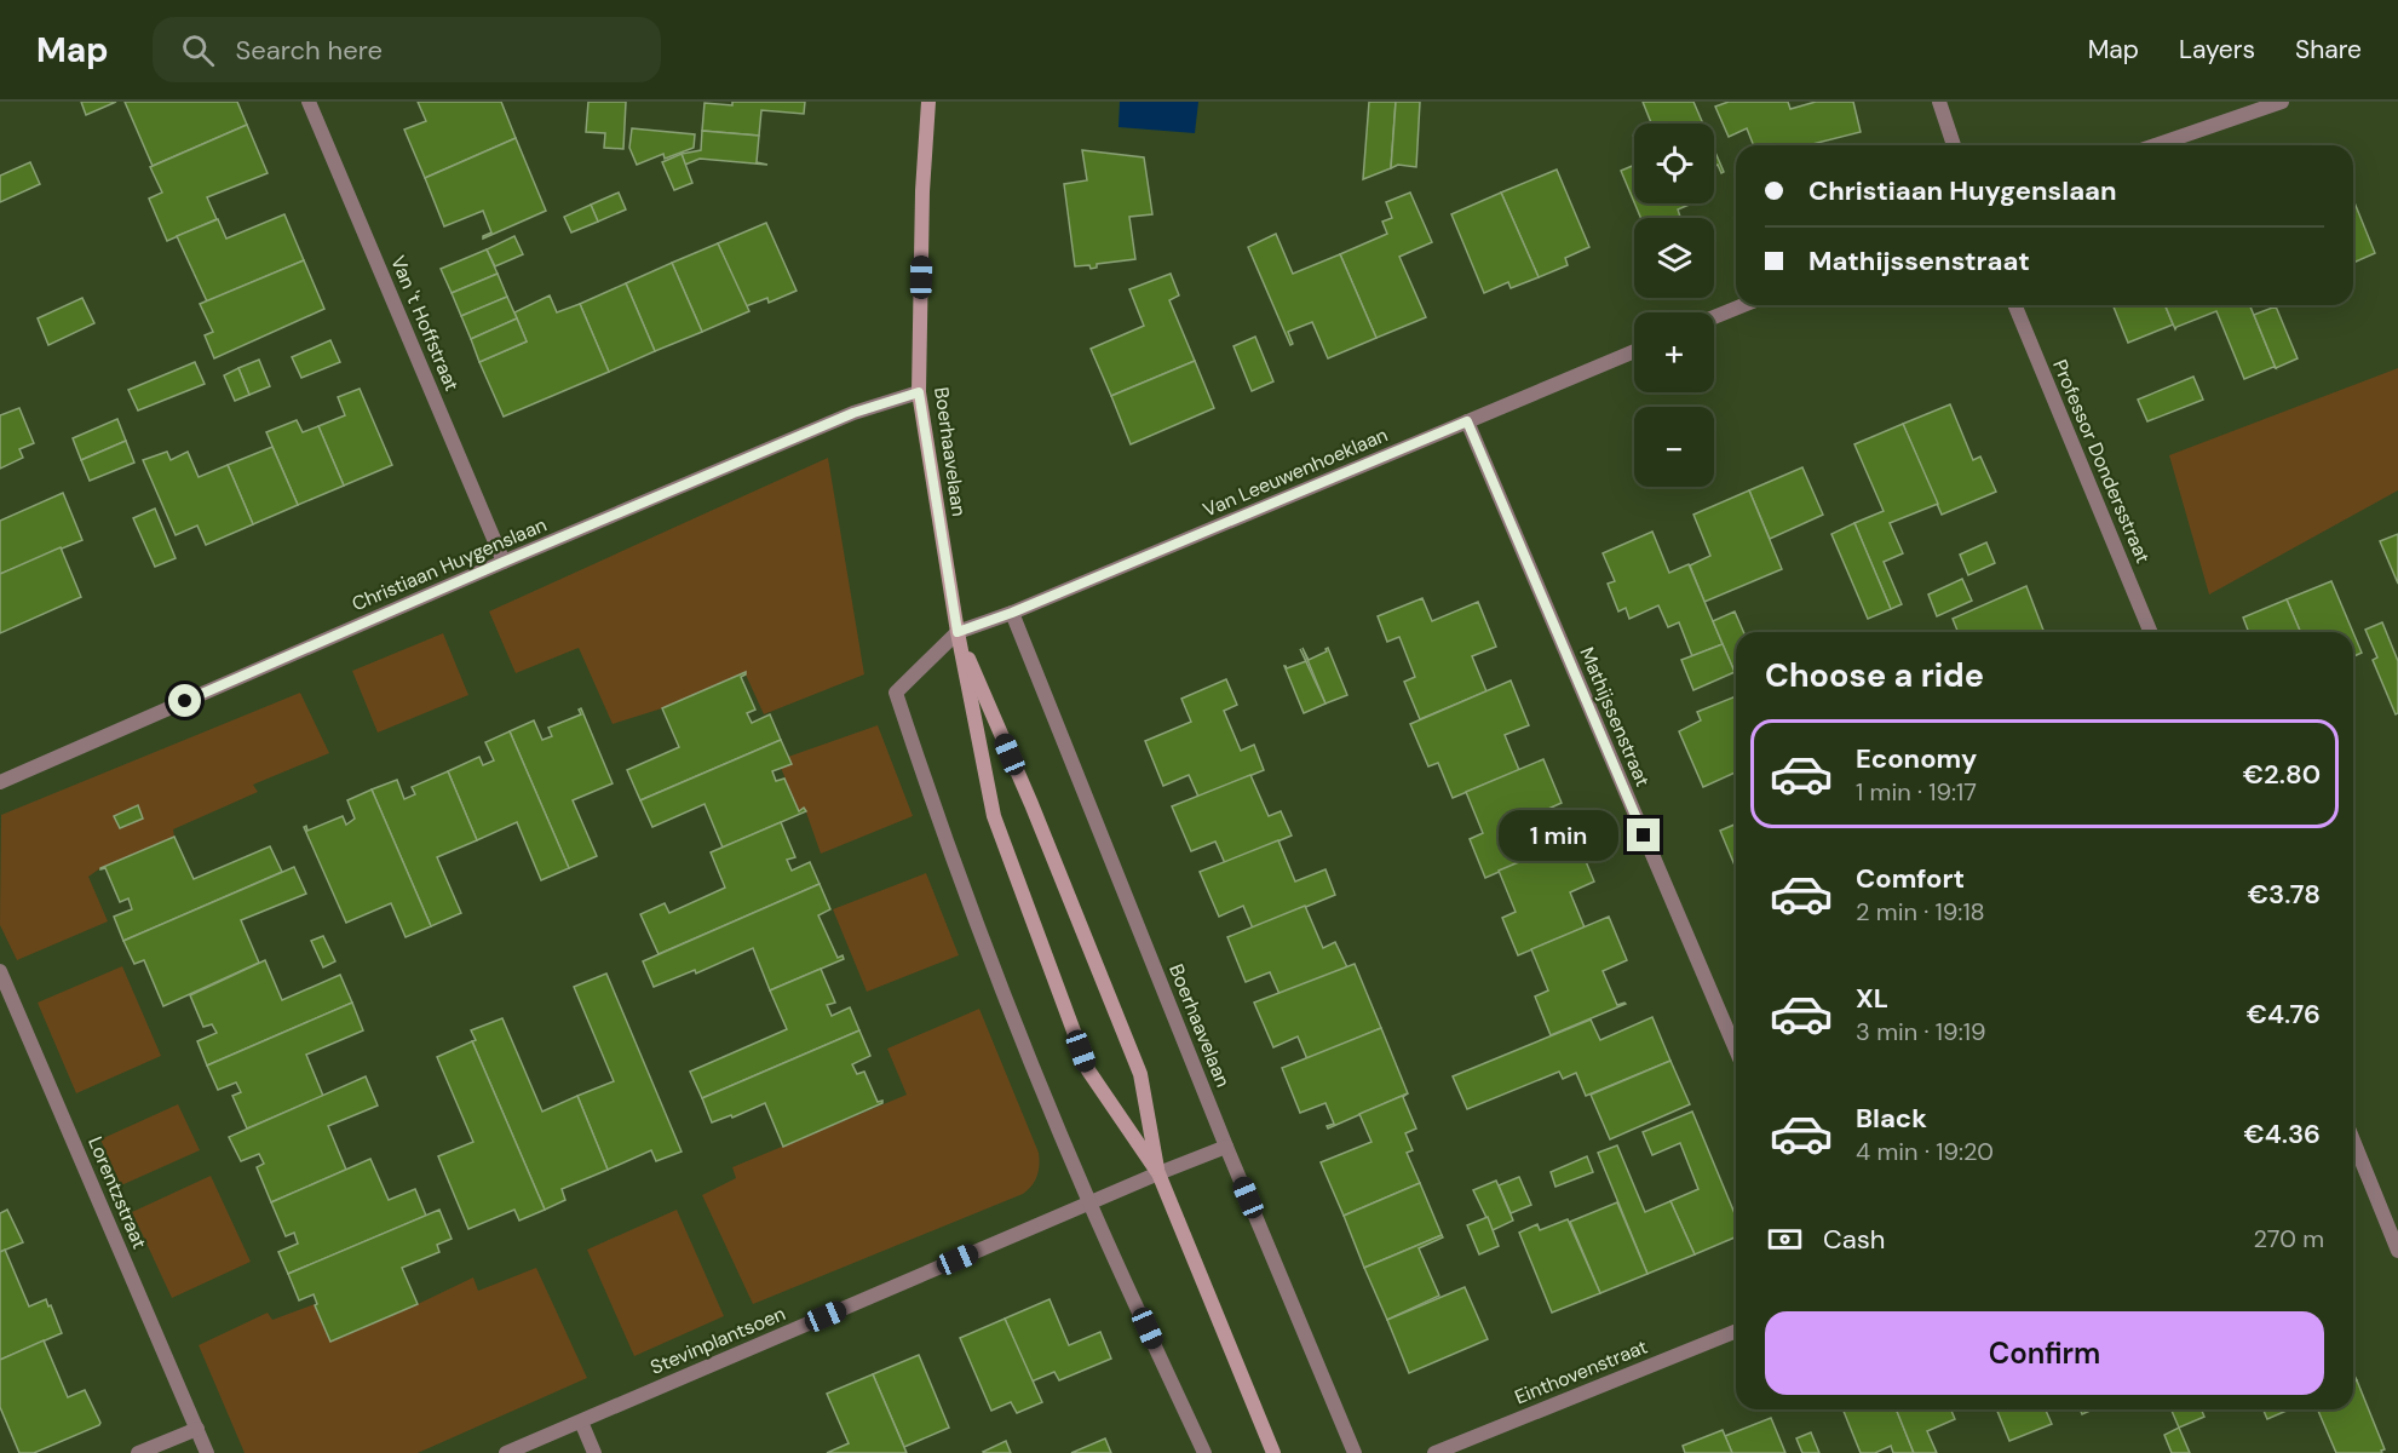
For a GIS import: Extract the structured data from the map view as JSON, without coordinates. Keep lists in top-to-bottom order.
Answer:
{
  "streets": {
    "main road": ["Boerhaavelaan"],
    "street": [
      "Van 't Hoffstraat",
      "Professor Dondersstraat",
      "Van Leeuwenhoeklaan",
      "Christiaan Huygenslaan",
      "Mathijssenstraat",
      "Lorentzstraat",
      "Stevinplantsoen",
      "Einthovenstraat"
    ]
  },
  "crossings": [
    ["Van 't Hoffstraat", "Christiaan Huygenslaan"],
    ["Boerhaavelaan", "Van Leeuwenhoeklaan"],
    ["Boerhaavelaan", "Christiaan Huygenslaan"],
    ["Boerhaavelaan", "Stevinplantsoen"],
    ["Van Leeuwenhoeklaan", "Mathijssenstraat"]
  ],
  "page": {
    "header": "Map",
    "search": "Search here",
    "nav": ["Map", "Layers", "Share"],
    "map_buttons": ["+", "−"],
    "banner": ["Christiaan Huygenslaan", "Mathijssenstraat"],
    "heading": "Choose a ride",
    "list": [
      {
        "name": "Economy",
        "note": "1 min · 19:17",
        "value": "€2.80"
      },
      {
        "name": "Comfort",
        "note": "2 min · 19:18",
        "value": "€3.78"
      },
      {
        "name": "XL",
        "note": "3 min · 19:19",
        "value": "€4.76"
      },
      {
        "name": "Black",
        "note": "4 min · 19:20",
        "value": "€4.36"
      }
    ],
    "bubble": "1 min",
    "pay": ["Cash", "270 m"],
    "buttons": "Confirm"
  }
}
